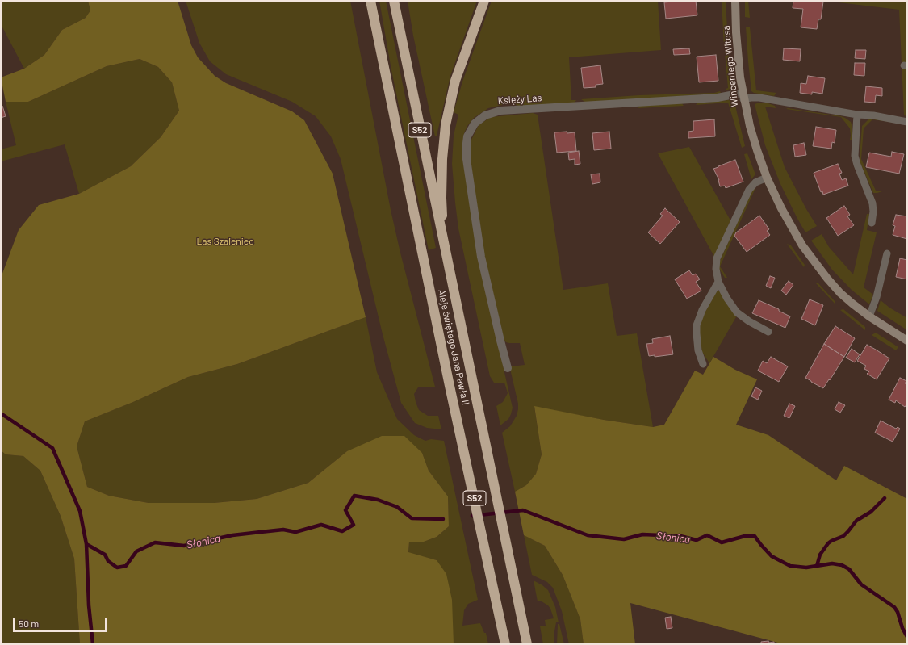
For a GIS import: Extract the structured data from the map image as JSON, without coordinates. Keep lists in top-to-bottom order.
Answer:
{
  "streets": {
    "highway": ["S52", "Aleje świętego Jana Pawła II"],
    "street": ["Wincentego Witosa", "Księży Las"]
  },
  "crossings": [
    ["Wincentego Witosa", "Księży Las"],
    ["S52", "Aleje świętego Jana Pawła II"]
  ],
  "water": ["Słonica"],
  "parks": ["Las Szaleniec"],
  "scale_bar": "50 m"
}
